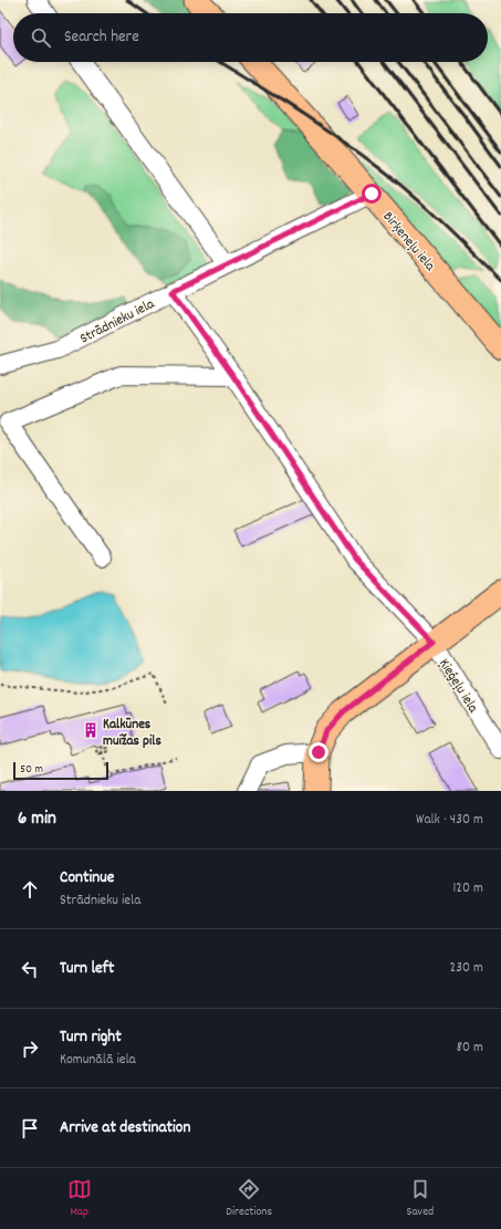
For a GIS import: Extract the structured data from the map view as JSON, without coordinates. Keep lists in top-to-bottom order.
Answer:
{
  "streets": {
    "main road": ["Birķeneļu iela"],
    "street": ["Strādnieku iela", "Ķieģeļu iela"]
  },
  "crossings": [
    ["Birķeneļu iela", "Strādnieku iela"],
    ["Strādnieku iela", "Ķieģeļu iela"]
  ],
  "places": {
    "building": ["Kalkūnes muižas pils"]
  },
  "scale_bar": "50 m",
  "page": {
    "search": "Search here",
    "scale": "50 m",
    "heading": ["6 min", "Walk · 430 m"],
    "list": [
      ["Continue", "Strādnieku iela", "120 m"],
      ["Turn left", "230 m"],
      ["Turn right", "Komunālā iela", "80 m"],
      "Arrive at destination"
    ],
    "nav": ["Map", "Directions", "Saved"]
  }
}
